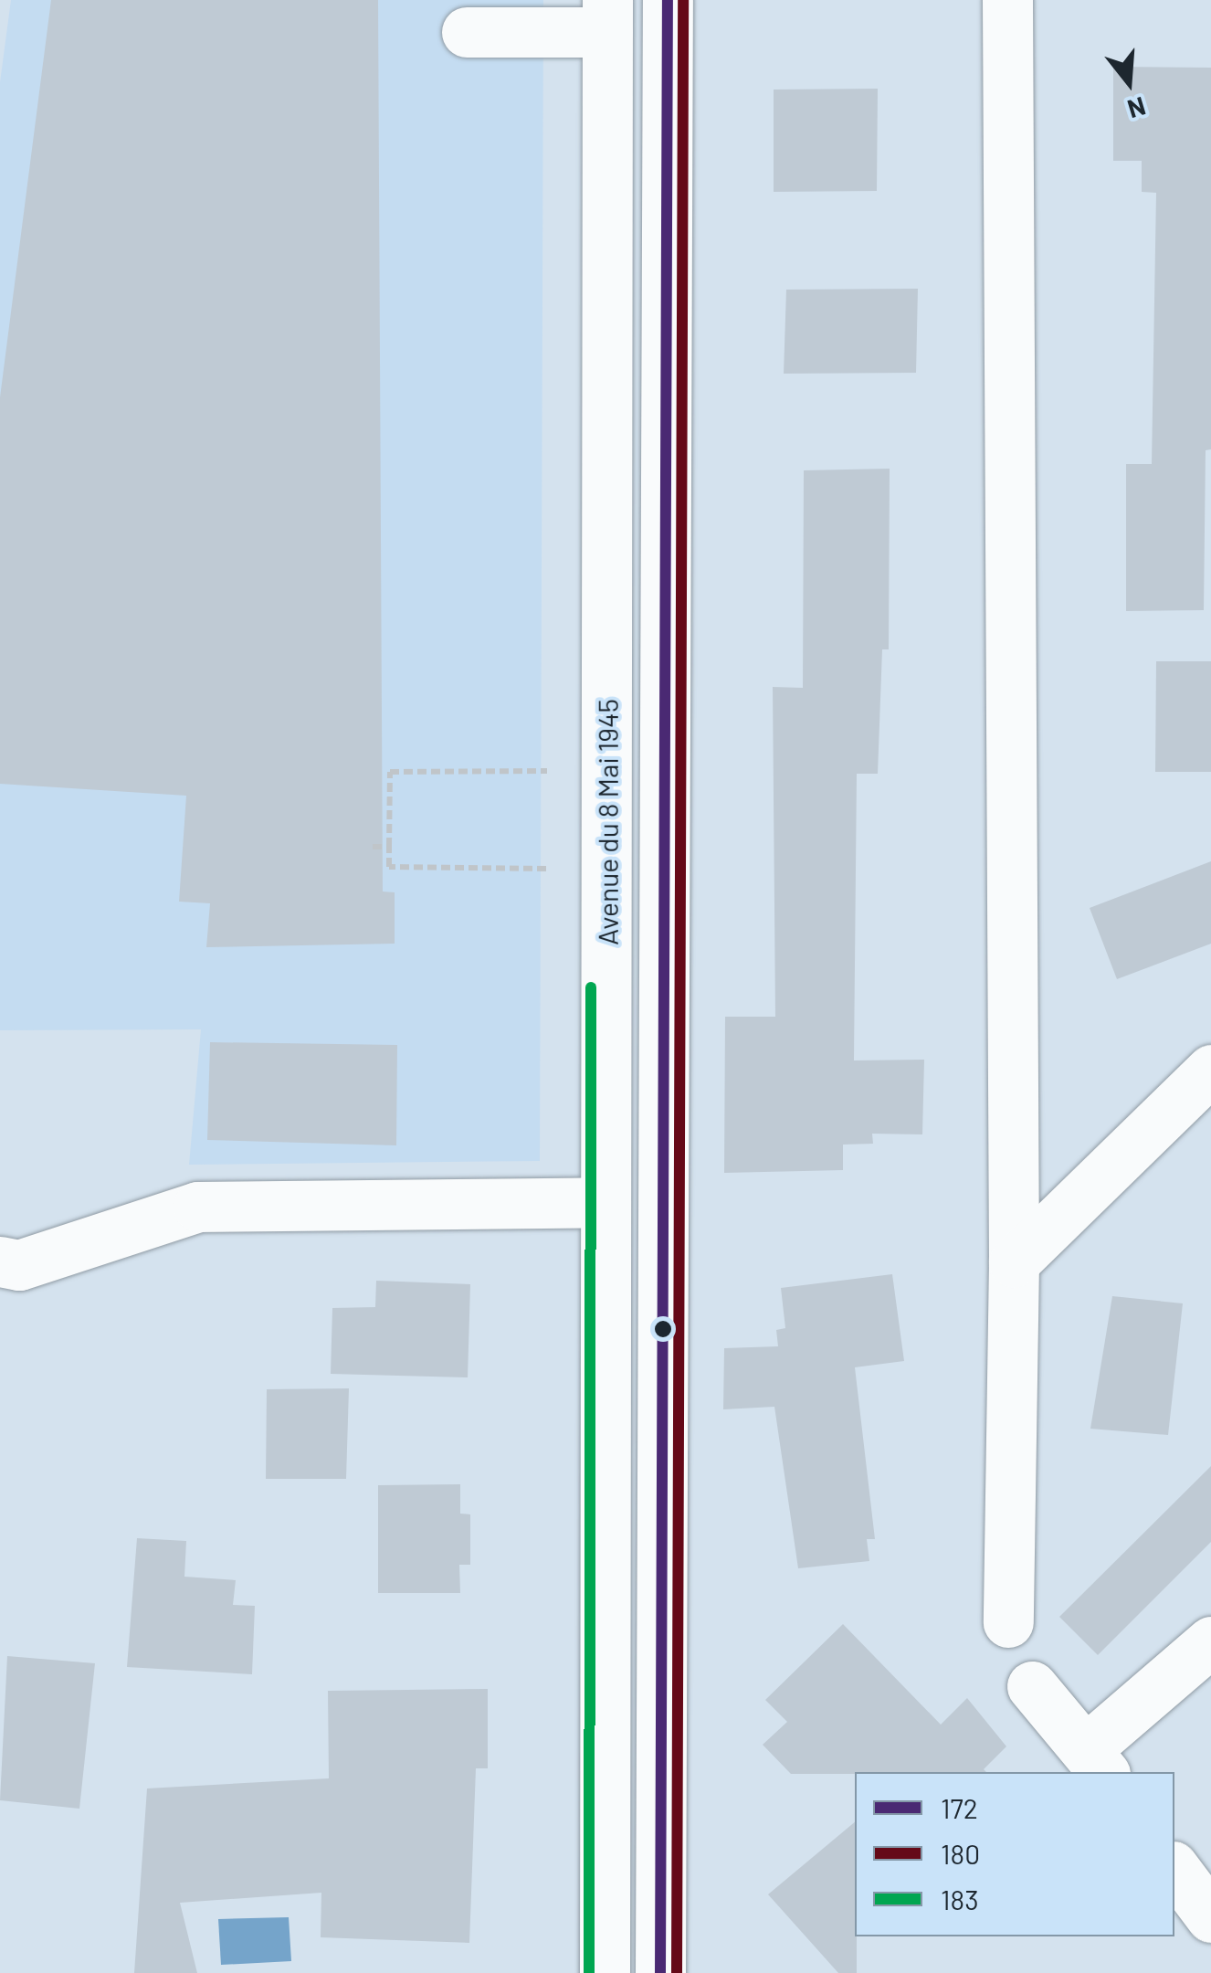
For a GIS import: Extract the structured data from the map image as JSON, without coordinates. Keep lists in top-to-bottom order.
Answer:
{
  "streets": {
    "main road": ["Avenue du 8 Mai 1945"]
  },
  "lines": ["transit line 172", "transit line 180", "transit line 183"],
  "legend": ["172", "180", "183"],
  "north": "bottom"
}
